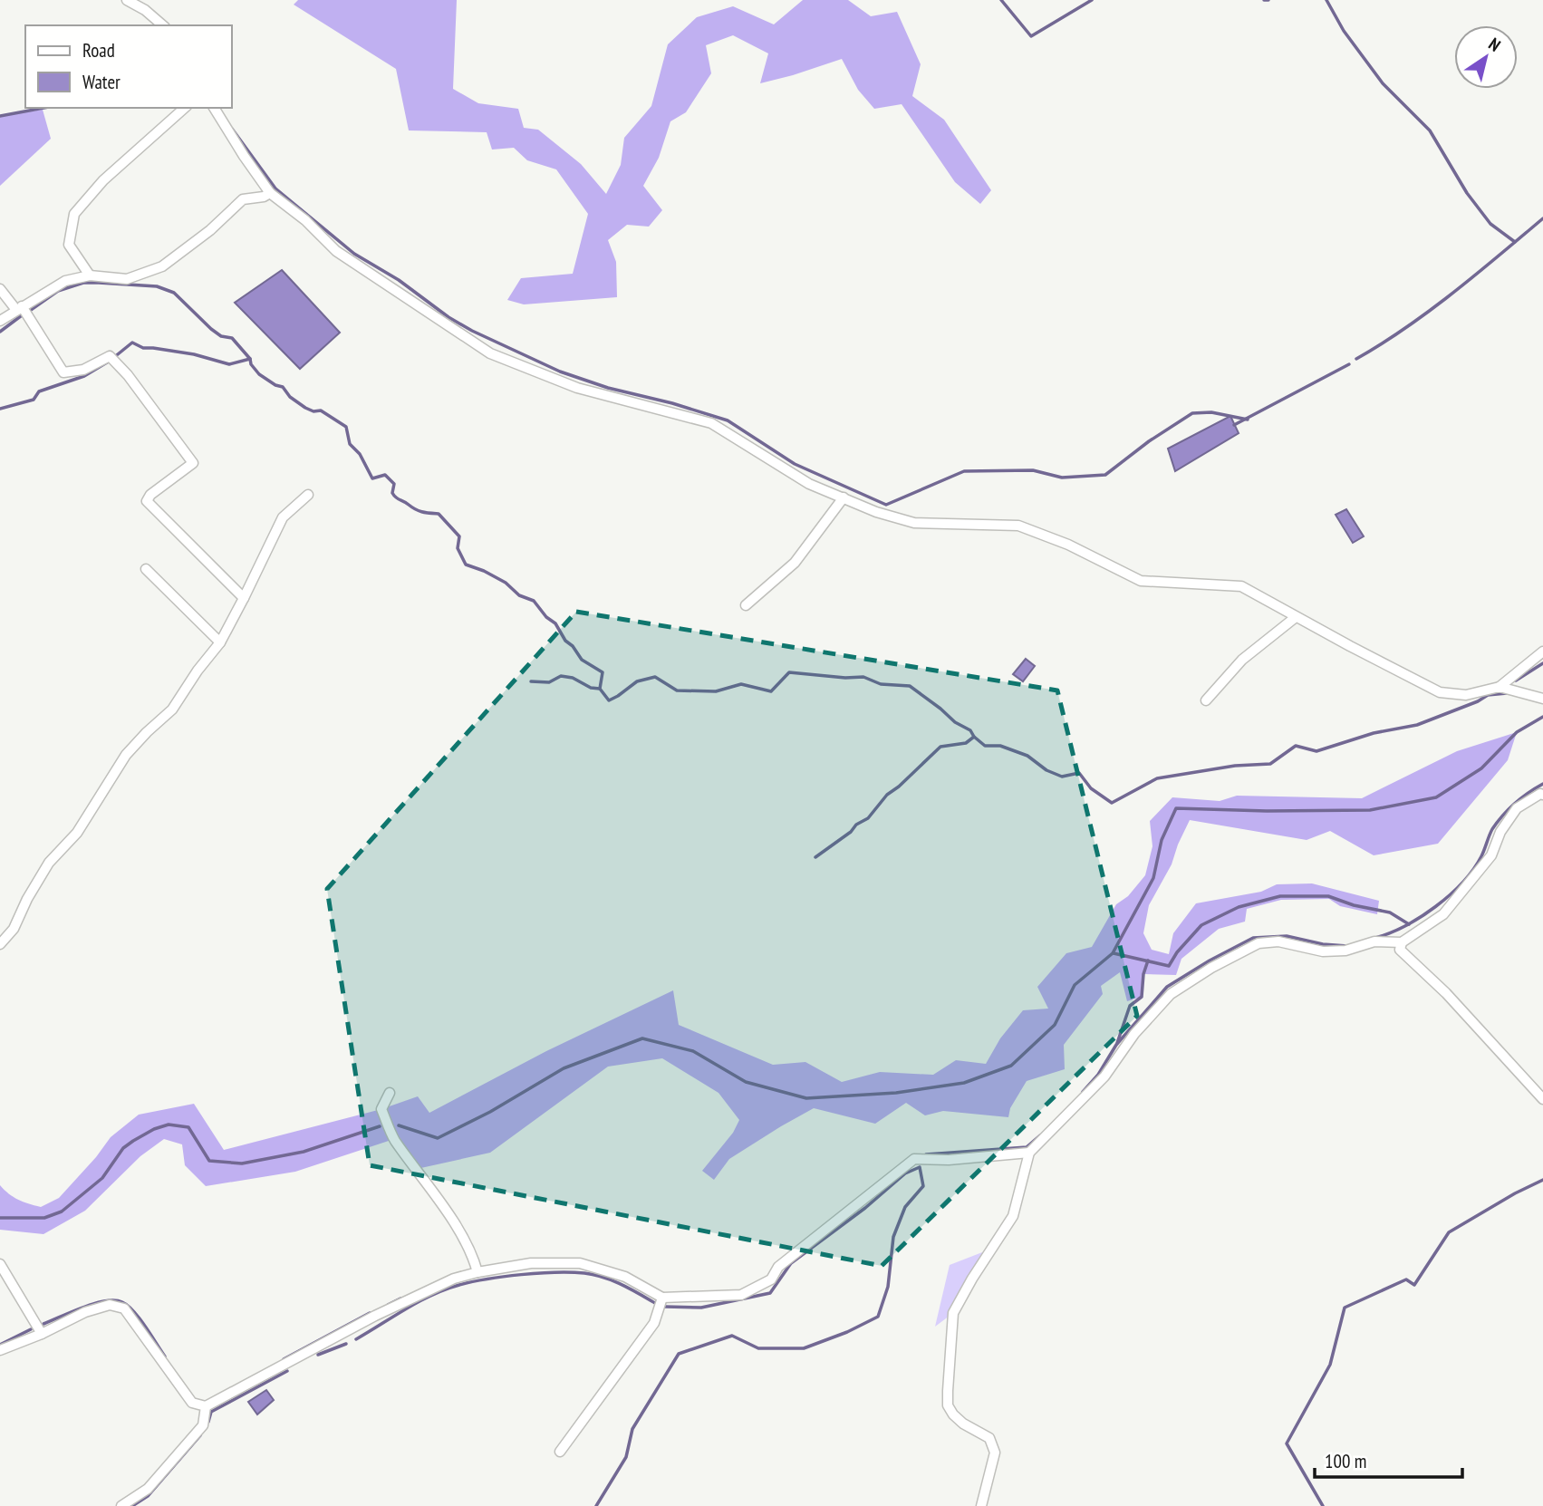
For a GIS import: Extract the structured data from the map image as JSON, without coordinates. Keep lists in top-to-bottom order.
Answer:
{
  "legend": ["Road", "Water"],
  "scale_bar": "100 m",
  "north": "top right"
}
